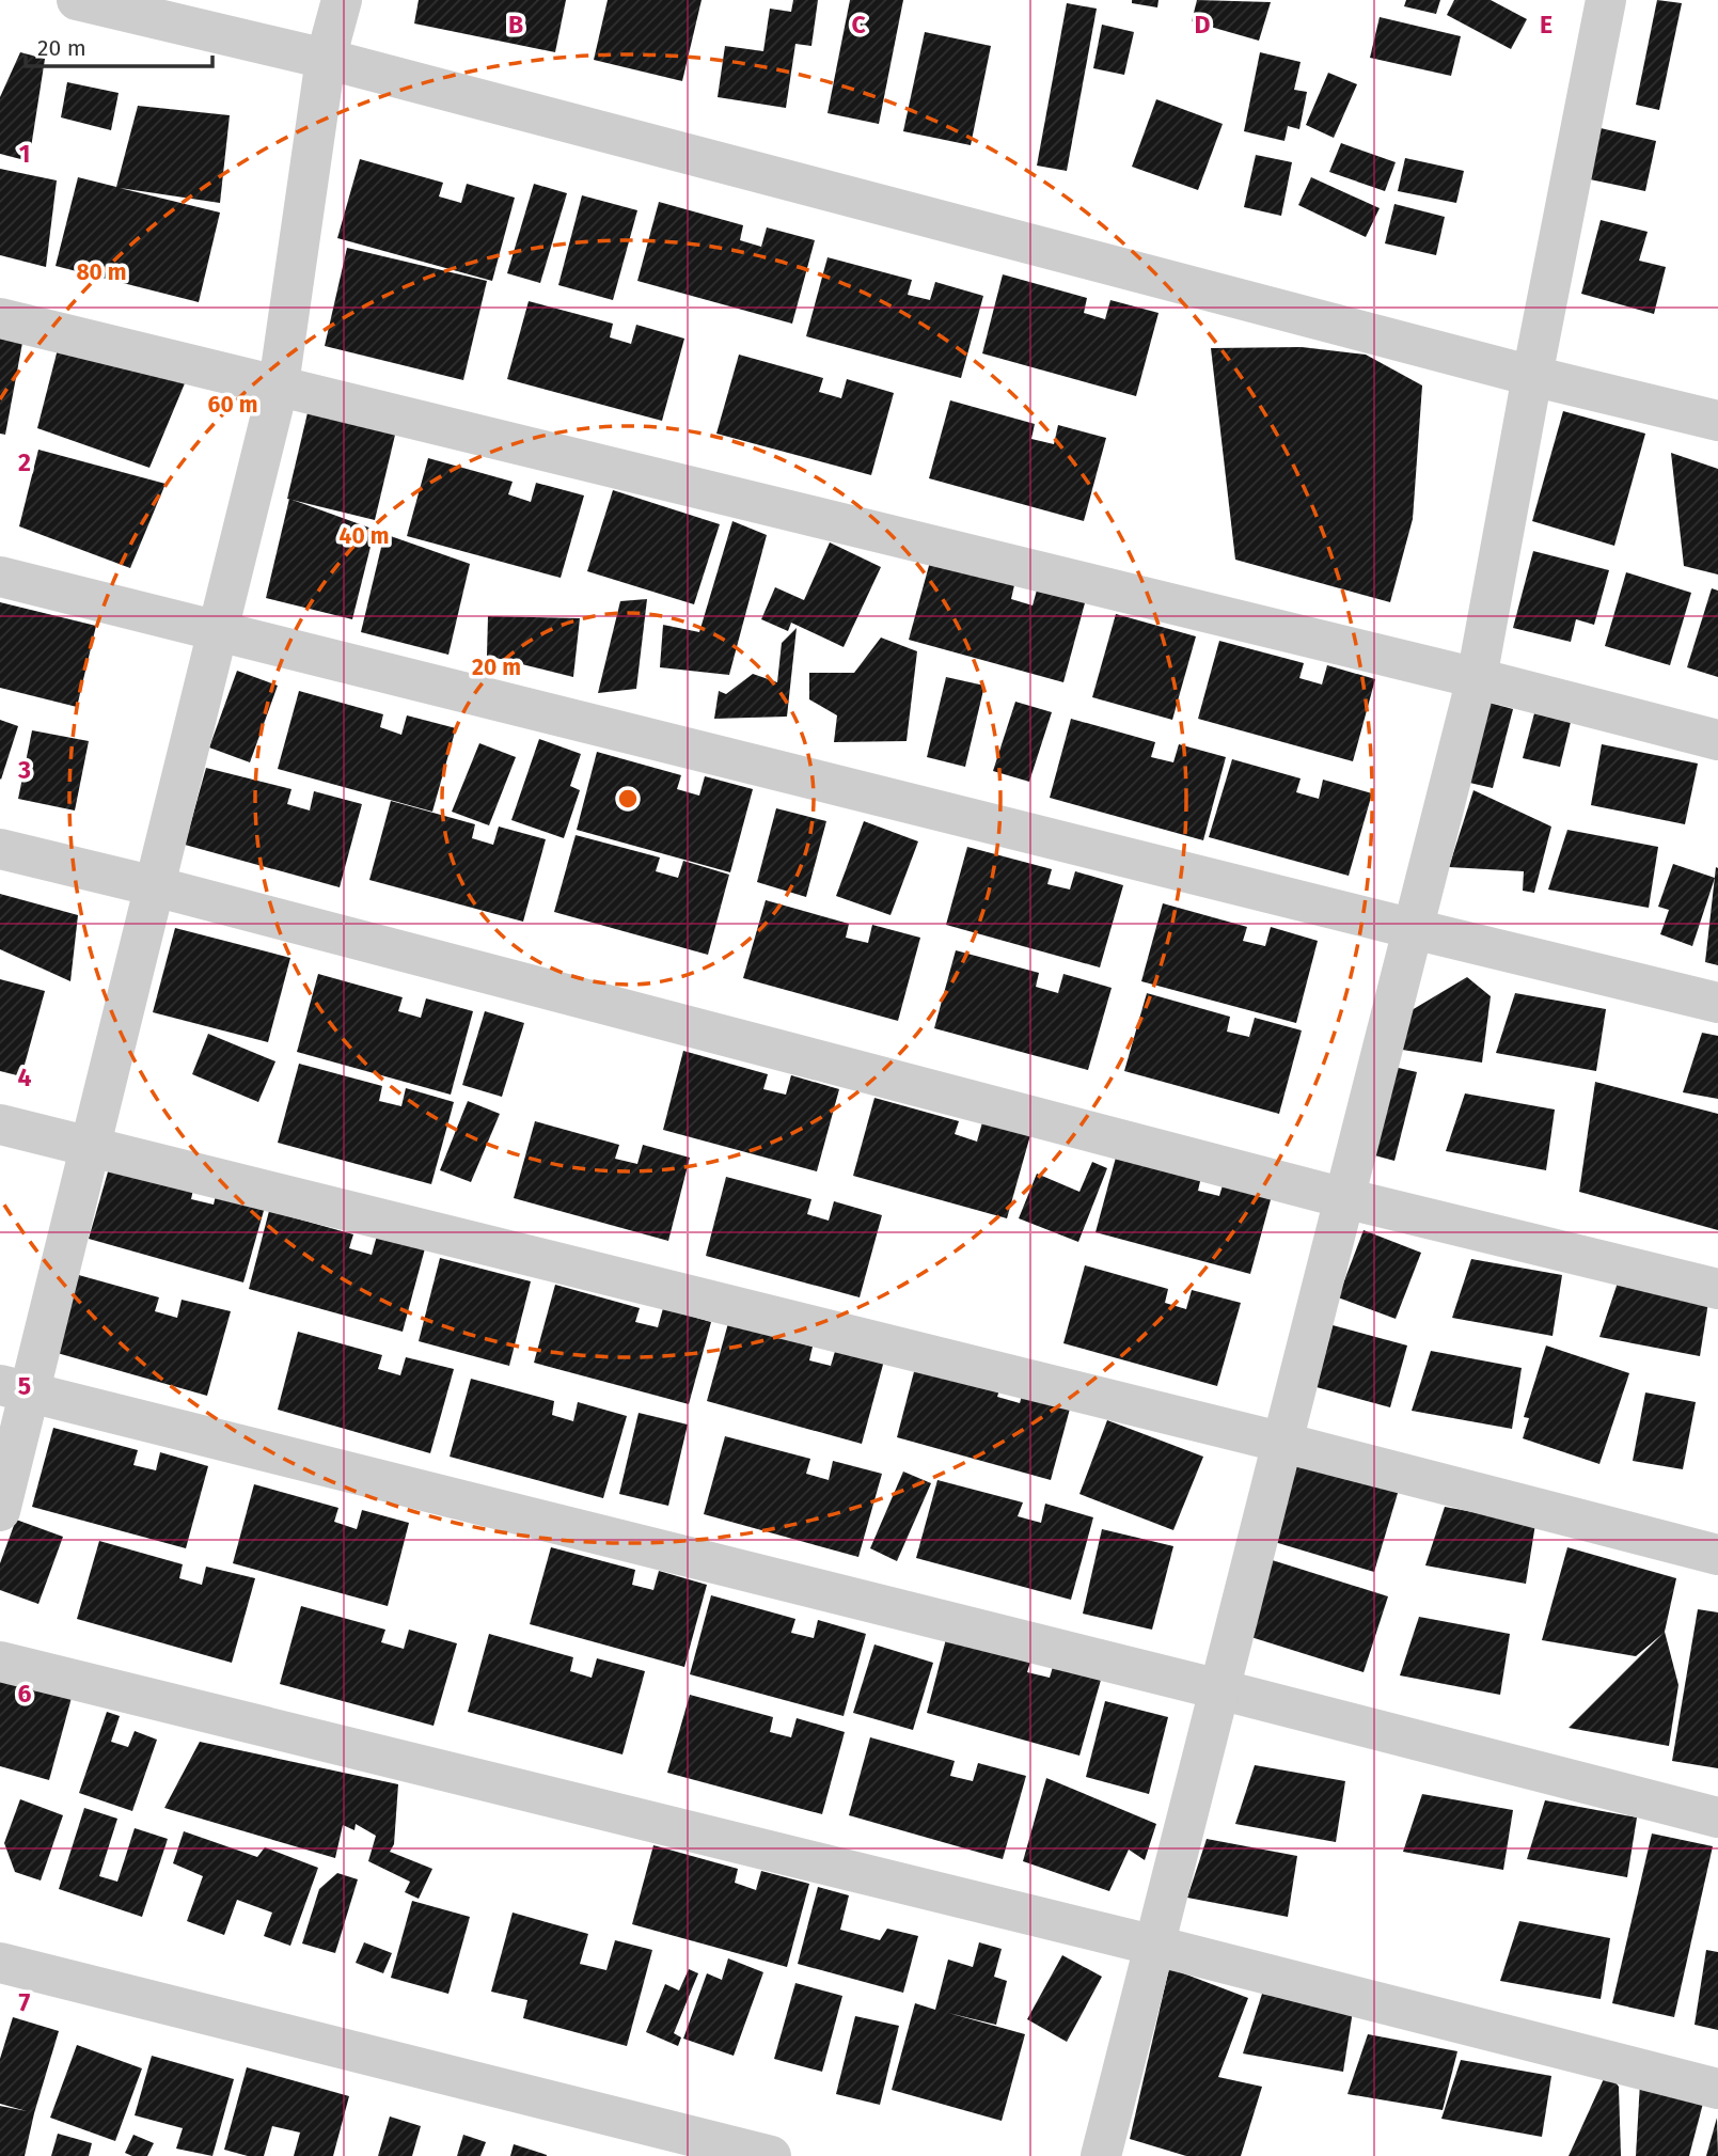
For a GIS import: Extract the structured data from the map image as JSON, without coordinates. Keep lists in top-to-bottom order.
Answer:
{
  "scale_bar": "20 m",
  "grid": {
    "columns": [
      "B",
      "C",
      "D",
      "E"
    ],
    "rows": [
      "1",
      "2",
      "3",
      "4",
      "5",
      "6",
      "7"
    ]
  },
  "rings": [
    "80 m",
    "60 m",
    "40 m",
    "20 m"
  ]
}
